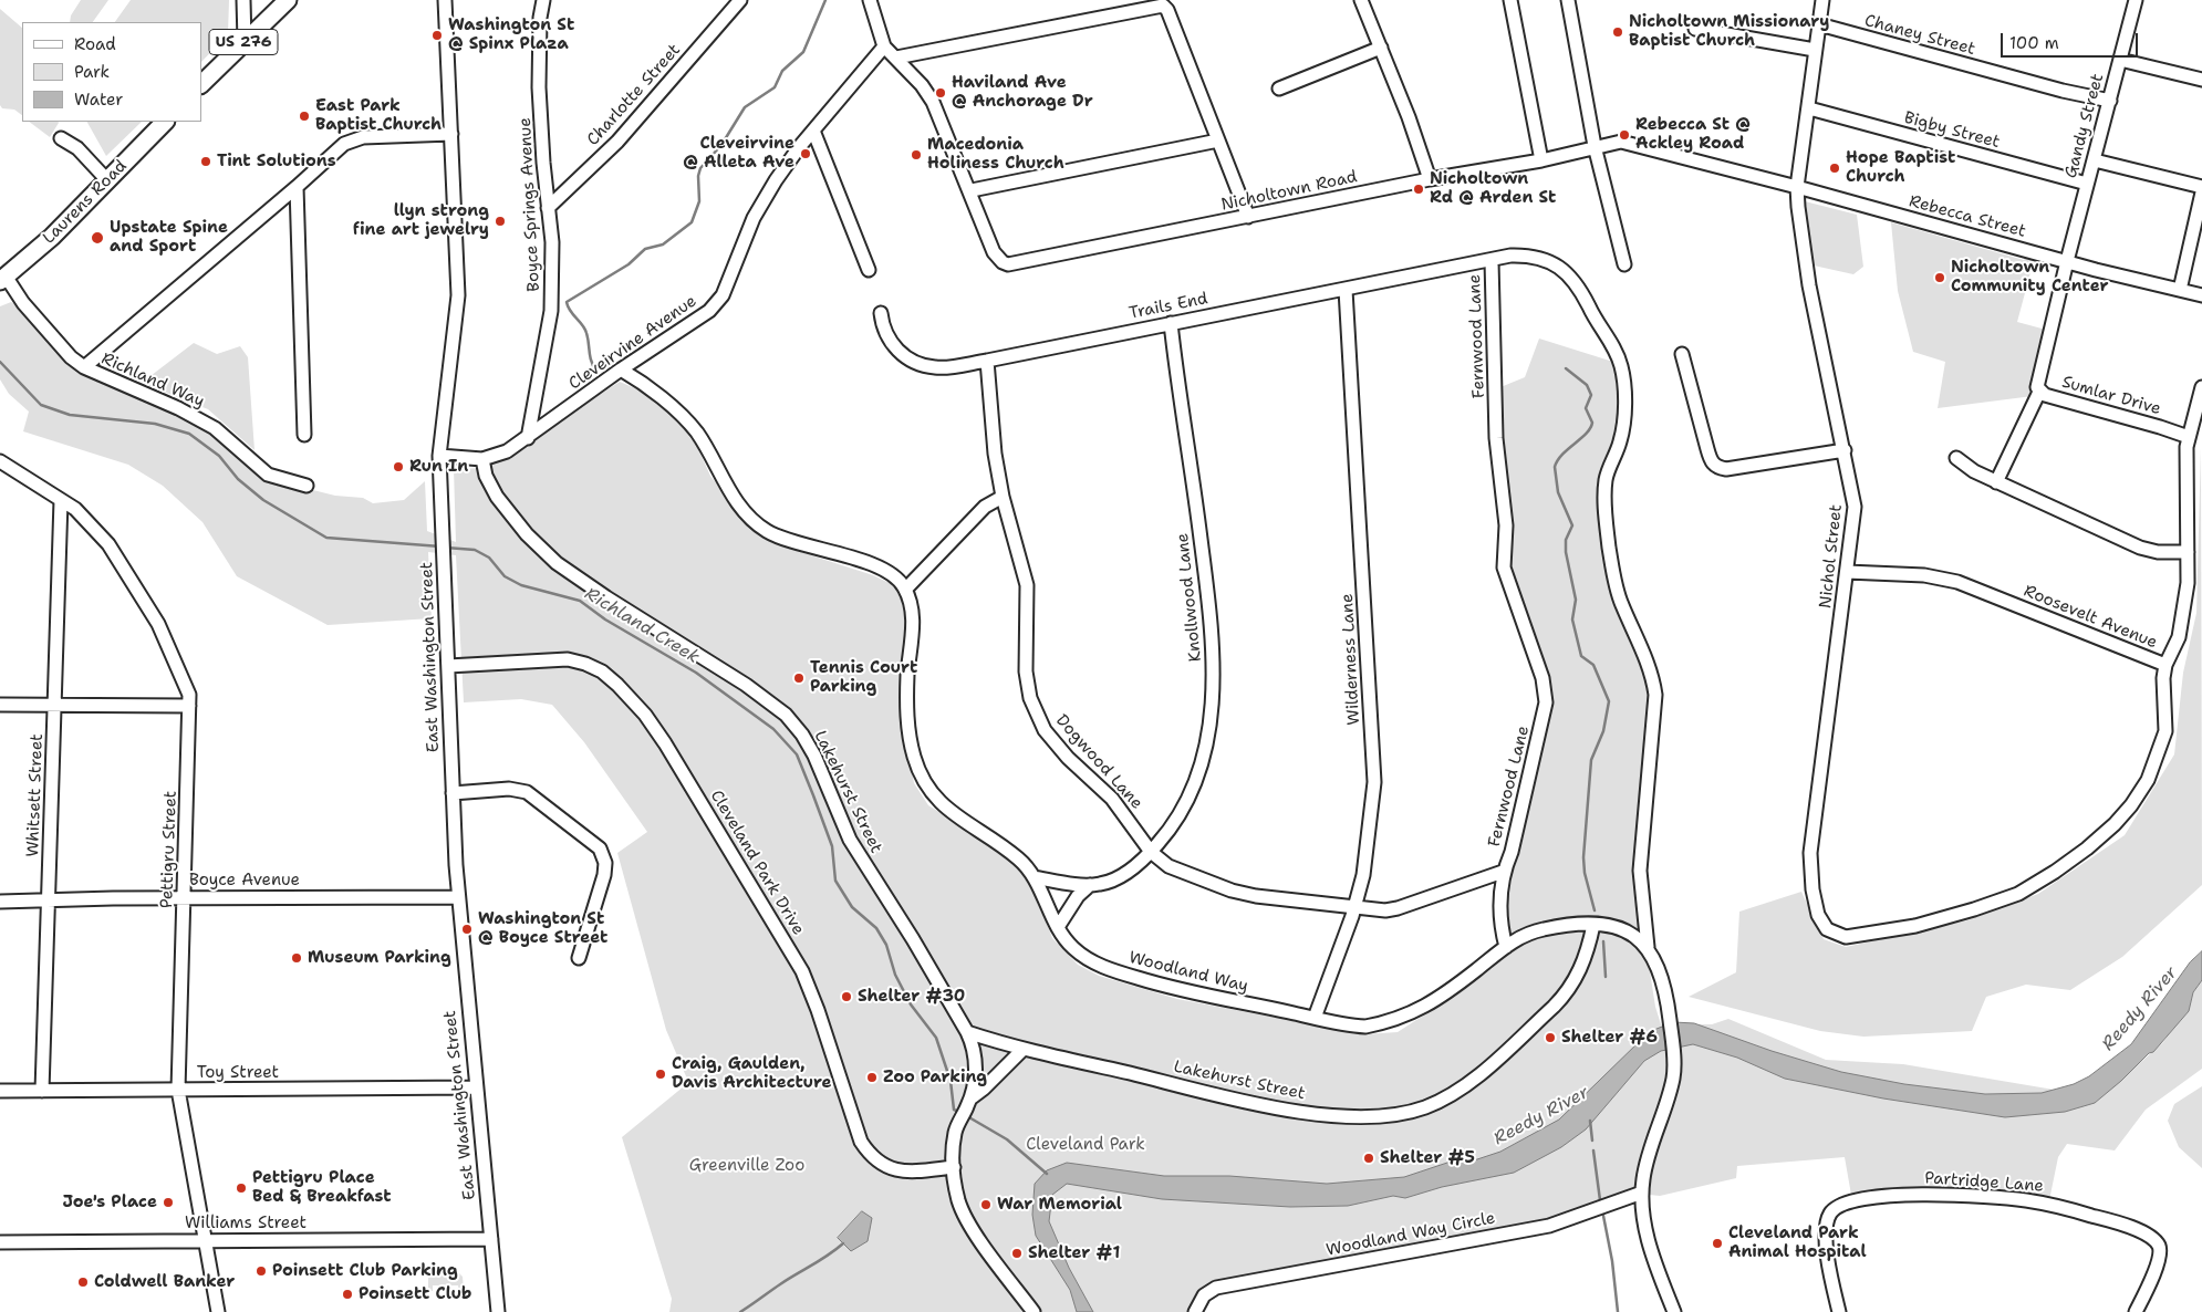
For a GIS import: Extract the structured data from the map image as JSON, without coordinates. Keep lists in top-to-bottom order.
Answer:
{
  "streets": {
    "main road": ["US 276", "Laurens Road"],
    "street": [
      "Chaney Street",
      "Charlotte Street",
      "Gandy Street",
      "Bigby Street",
      "Nicholtown Road",
      "Boyce Springs Avenue",
      "Rebecca Street",
      "Trails End",
      "Fernwood Lane",
      "Cleveirvine Avenue",
      "Richland Way",
      "Sumlar Drive",
      "Nichol Street",
      "Knollwood Lane",
      "Roosevelt Avenue",
      "East Washington Street",
      "Wilderness Lane",
      "Dogwood Lane",
      "Lakehurst Street",
      "Whitsett Street",
      "Pettigru Street",
      "Cleveland Park Drive",
      "Boyce Avenue",
      "Woodland Way",
      "Toy Street",
      "Partridge Lane",
      "Williams Street",
      "Woodland Way Circle"
    ]
  },
  "crossings": [
    ["Chaney Street", "Gandy Street"],
    ["Chaney Street", "Nichol Street"],
    ["Charlotte Street", "Boyce Springs Avenue"],
    ["Gandy Street", "Bigby Street"],
    ["Gandy Street", "Rebecca Street"],
    ["Gandy Street", "Sumlar Drive"],
    ["Bigby Street", "Nichol Street"],
    ["Nicholtown Road", "Rebecca Street"],
    ["Laurens Road", "Richland Way"],
    ["Boyce Springs Avenue", "Cleveirvine Avenue"],
    ["Rebecca Street", "Sumlar Drive"],
    ["Rebecca Street", "Nichol Street"],
    ["Trails End", "Fernwood Lane"],
    ["Trails End", "Knollwood Lane"],
    ["Trails End", "Wilderness Lane"],
    ["Trails End", "Dogwood Lane"],
    ["Fernwood Lane", "Dogwood Lane"],
    ["Fernwood Lane", "Woodland Way"],
    ["Cleveirvine Avenue", "East Washington Street"],
    ["Cleveirvine Avenue", "Lakehurst Street"],
    ["Nichol Street", "Roosevelt Avenue"],
    ["Knollwood Lane", "Dogwood Lane"],
    ["Knollwood Lane", "Woodland Way"],
    ["East Washington Street", "Cleveland Park Drive"],
    ["East Washington Street", "Boyce Avenue"],
    ["East Washington Street", "Toy Street"],
    ["East Washington Street", "Williams Street"],
    ["Wilderness Lane", "Dogwood Lane"],
    ["Wilderness Lane", "Woodland Way"],
    ["Lakehurst Street", "Woodland Way"],
    ["Whitsett Street", "Pettigru Street"],
    ["Whitsett Street", "Boyce Avenue"],
    ["Whitsett Street", "Toy Street"],
    ["Pettigru Street", "Boyce Avenue"],
    ["Pettigru Street", "Toy Street"],
    ["Pettigru Street", "Williams Street"],
    ["Woodland Way", "Woodland Way Circle"]
  ],
  "water": ["Richland Creek", "Reedy River"],
  "parks": ["Cleveland Park", "Greenville Zoo"],
  "places": [
    "Nicholtown Missionary Baptist Church",
    "Washington St @ Spinx Plaza",
    "Haviland Ave @ Anchorage Dr",
    "East Park Baptist Church",
    "Rebecca St @ Ackley Road",
    "Cleveirvine @ Alleta Ave",
    "Macedonia Holiness Church",
    "Tint Solutions",
    "Hope Baptist Church",
    "Nicholtown Rd @ Arden St",
    "llyn strong fine art jewelry",
    "Upstate Spine and Sport",
    "Nicholtown Community Center",
    "Run In",
    "Tennis Court Parking",
    "Washington St @ Boyce Street",
    "Museum Parking",
    "Shelter #30",
    "Shelter #6",
    "Craig, Gaulden, Davis Architecture",
    "Zoo Parking",
    "Shelter #5",
    "Pettigru Place Bed & Breakfast",
    "Joe's Place",
    "War Memorial",
    "Cleveland Park Animal Hospital",
    "Shelter #1",
    "Poinsett Club Parking",
    "Coldwell Banker",
    "Poinsett Club"
  ],
  "legend": ["Road", "Park", "Water"],
  "scale_bar": "100 m"
}
